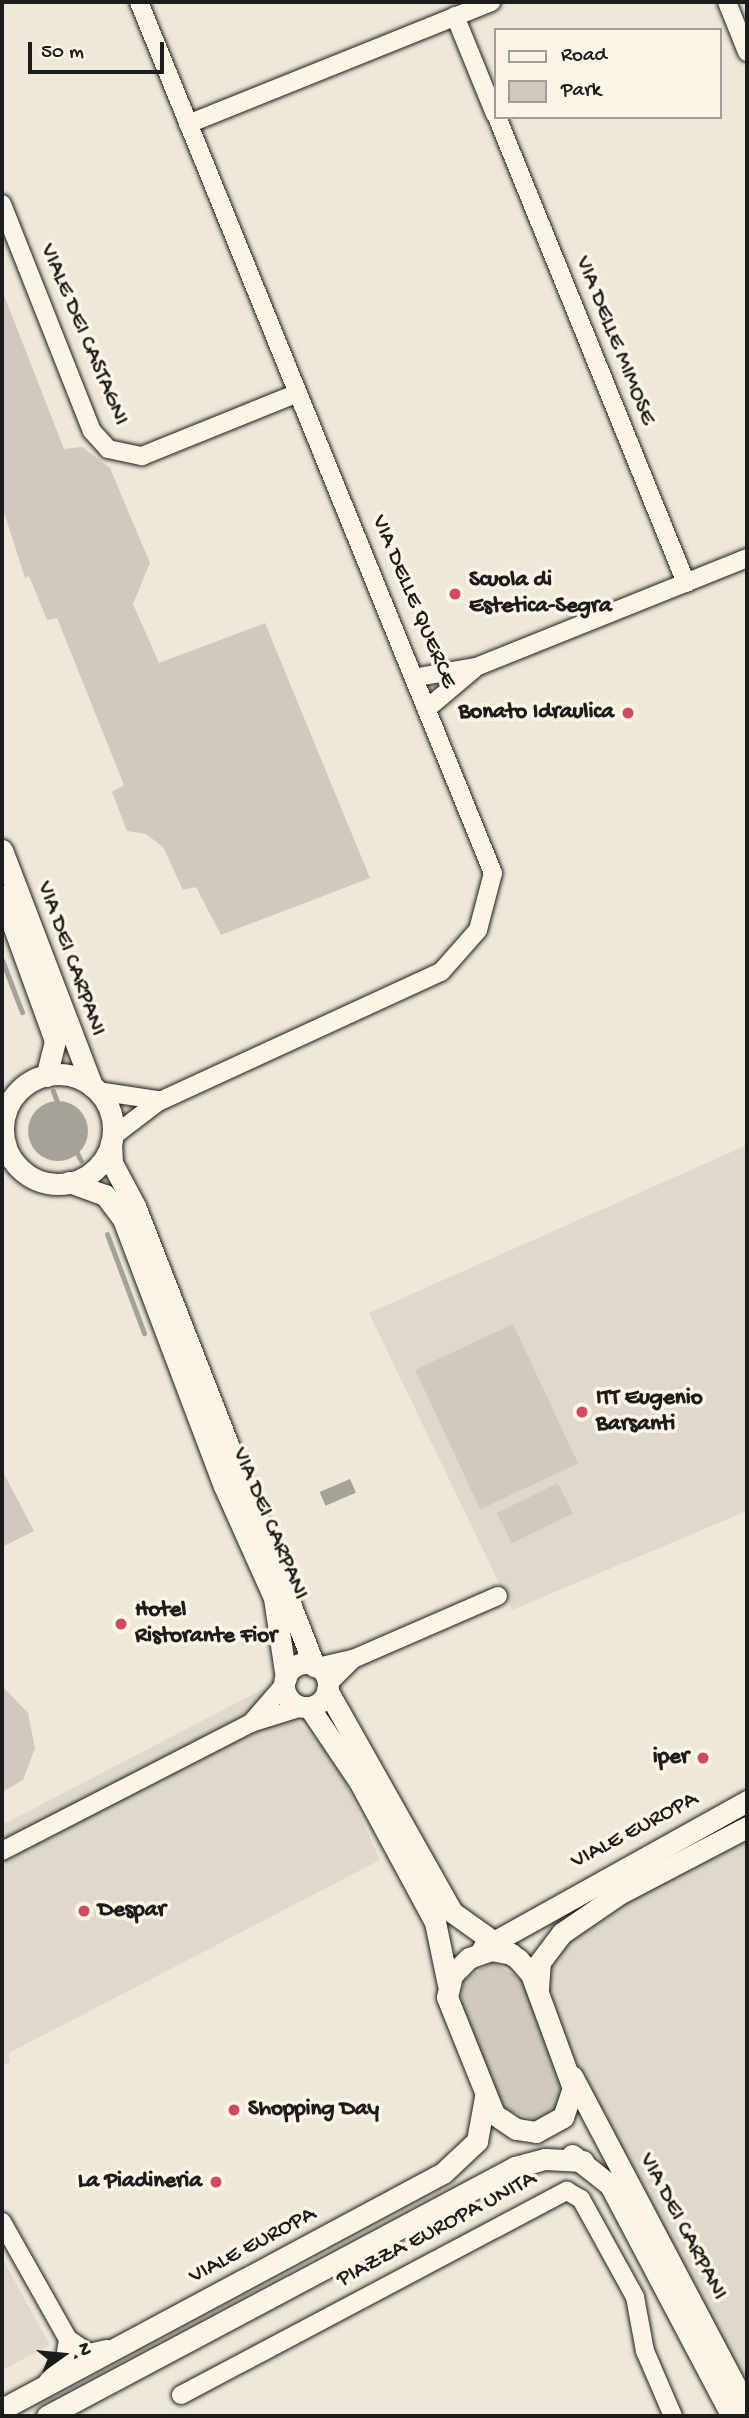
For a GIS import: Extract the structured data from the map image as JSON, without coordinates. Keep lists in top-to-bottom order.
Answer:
{
  "streets": {
    "street": [
      "VIALE DEI CASTAGNI",
      "VIA DELLE MIMOSE",
      "VIA DELLE QUERCE",
      "VIA DEI CARPANI",
      "VIALE EUROPA",
      "PIAZZA EUROPA UNITA"
    ]
  },
  "crossings": [
    ["VIALE DEI CASTAGNI", "VIA DELLE QUERCE"],
    ["VIA DELLE QUERCE", "VIA DEI CARPANI"],
    ["VIA DEI CARPANI", "VIALE EUROPA"]
  ],
  "places": [
    "Scuola di Estetica-Segra",
    "Bonato Idraulica",
    "ITT Eugenio Barsanti",
    "Hotel Ristorante Fior",
    "iper",
    "Despar",
    "Shopping Day",
    "La Piadineria"
  ],
  "legend": ["Road", "Park"],
  "scale_bar": "50 m",
  "north": "right"
}
